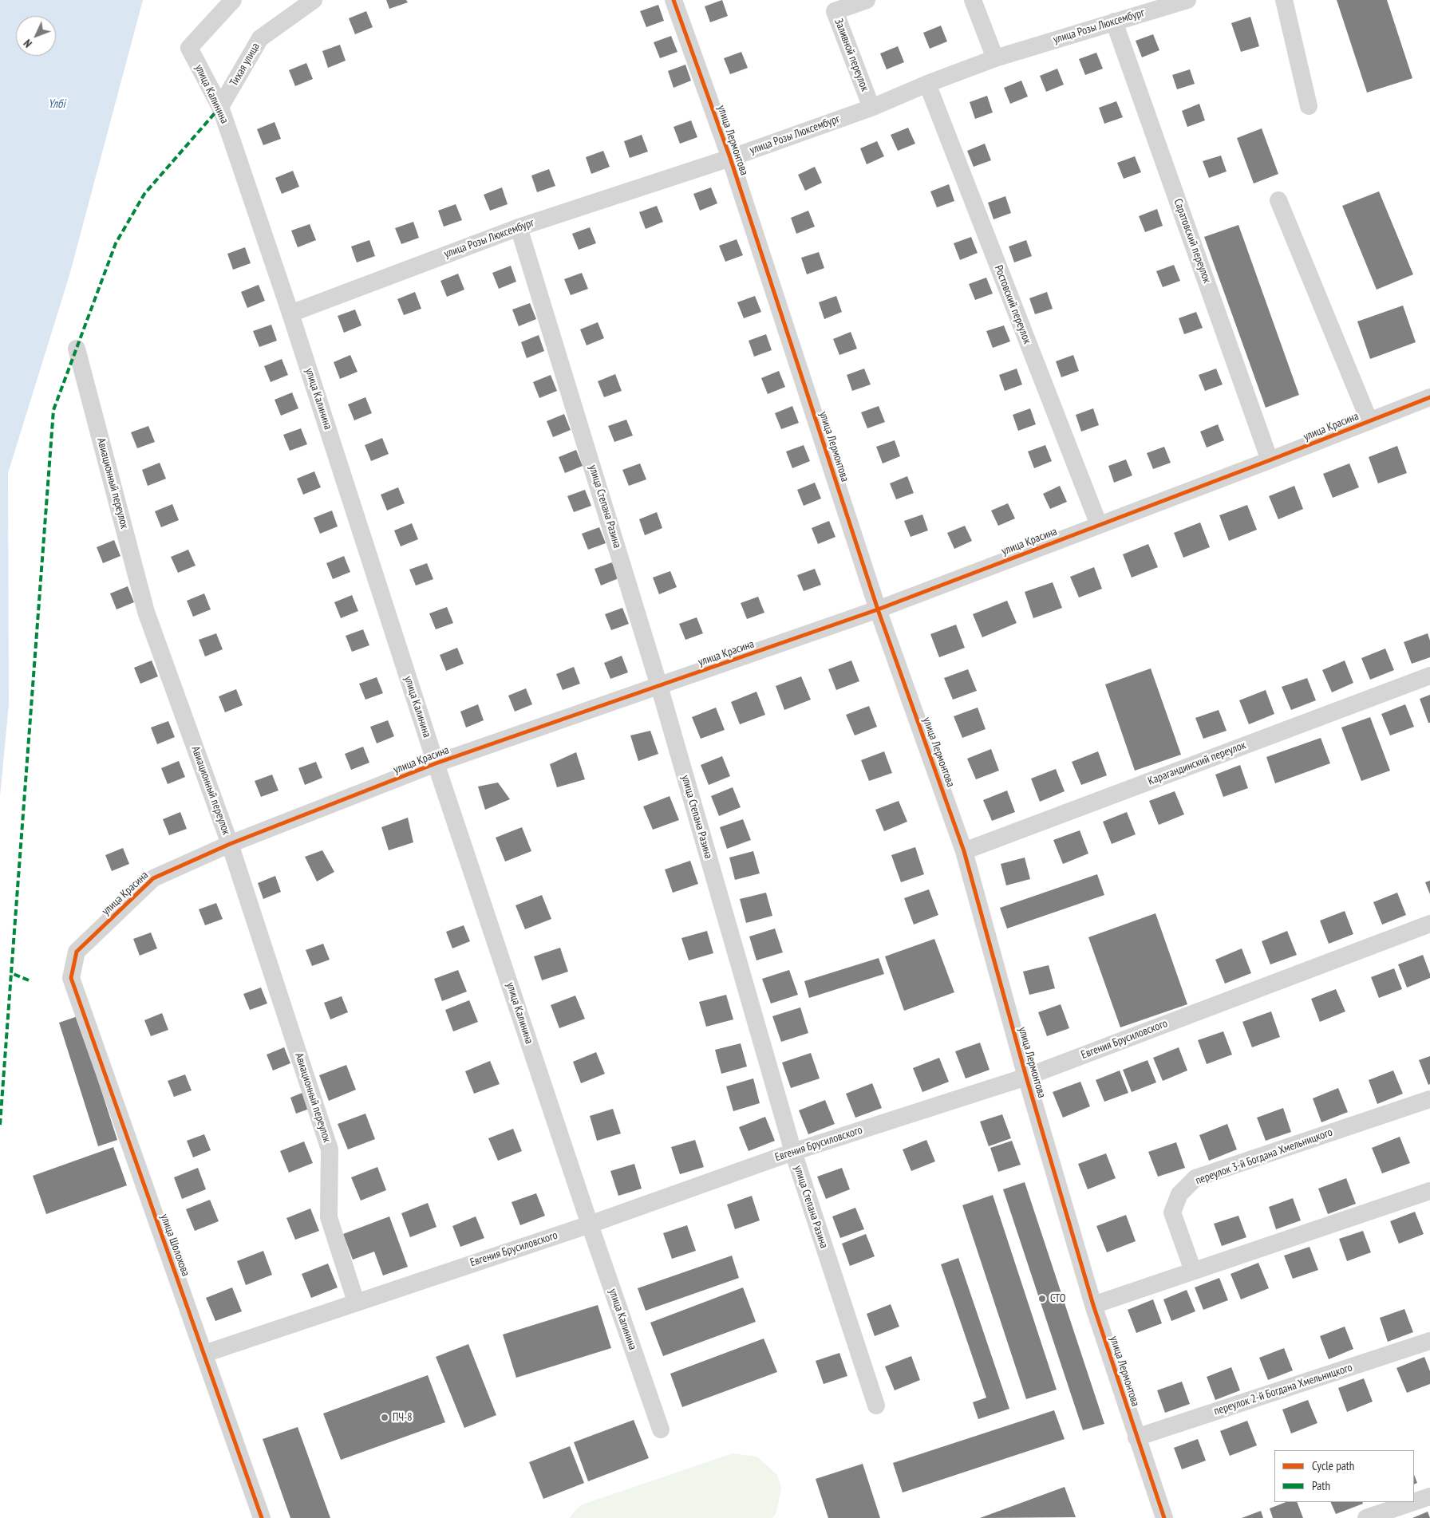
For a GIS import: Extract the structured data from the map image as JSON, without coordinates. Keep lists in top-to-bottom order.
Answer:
{
  "streets": {
    "street": [
      "улица Розы Люксембург",
      "Заливной переулок",
      "Тихая улица",
      "улица Калинина",
      "улица Лермонтова",
      "Саратовский переулок",
      "Ростовский переулок",
      "улица Красина",
      "Авиационный переулок",
      "улица Степана Разина",
      "Карагандинский переулок",
      "Евгения Брусиловского",
      "переулок 3-й Богдана Хмельницкого",
      "улица Шолохова",
      "переулок 2-й Богдана Хмельницкого"
    ]
  },
  "crossings": [
    ["улица Розы Люксембург", "Заливной переулок"],
    ["улица Розы Люксембург", "улица Калинина"],
    ["улица Розы Люксембург", "улица Лермонтова"],
    ["улица Розы Люксембург", "Саратовский переулок"],
    ["улица Розы Люксембург", "Ростовский переулок"],
    ["улица Розы Люксембург", "улица Степана Разина"],
    ["Тихая улица", "улица Калинина"],
    ["улица Калинина", "улица Красина"],
    ["улица Калинина", "Евгения Брусиловского"],
    ["улица Лермонтова", "улица Красина"],
    ["улица Лермонтова", "Карагандинский переулок"],
    ["улица Лермонтова", "Евгения Брусиловского"],
    ["улица Лермонтова", "переулок 2-й Богдана Хмельницкого"],
    ["Саратовский переулок", "улица Красина"],
    ["Ростовский переулок", "улица Красина"],
    ["улица Красина", "Авиационный переулок"],
    ["улица Красина", "улица Степана Разина"],
    ["улица Красина", "улица Шолохова"],
    ["Авиационный переулок", "Евгения Брусиловского"],
    ["улица Степана Разина", "Евгения Брусиловского"],
    ["Евгения Брусиловского", "улица Шолохова"]
  ],
  "water": ["Үлбі"],
  "places": ["СТО", "ПЧ-8"],
  "legend": ["Cycle path", "Path"],
  "north": "bottom left"
}
